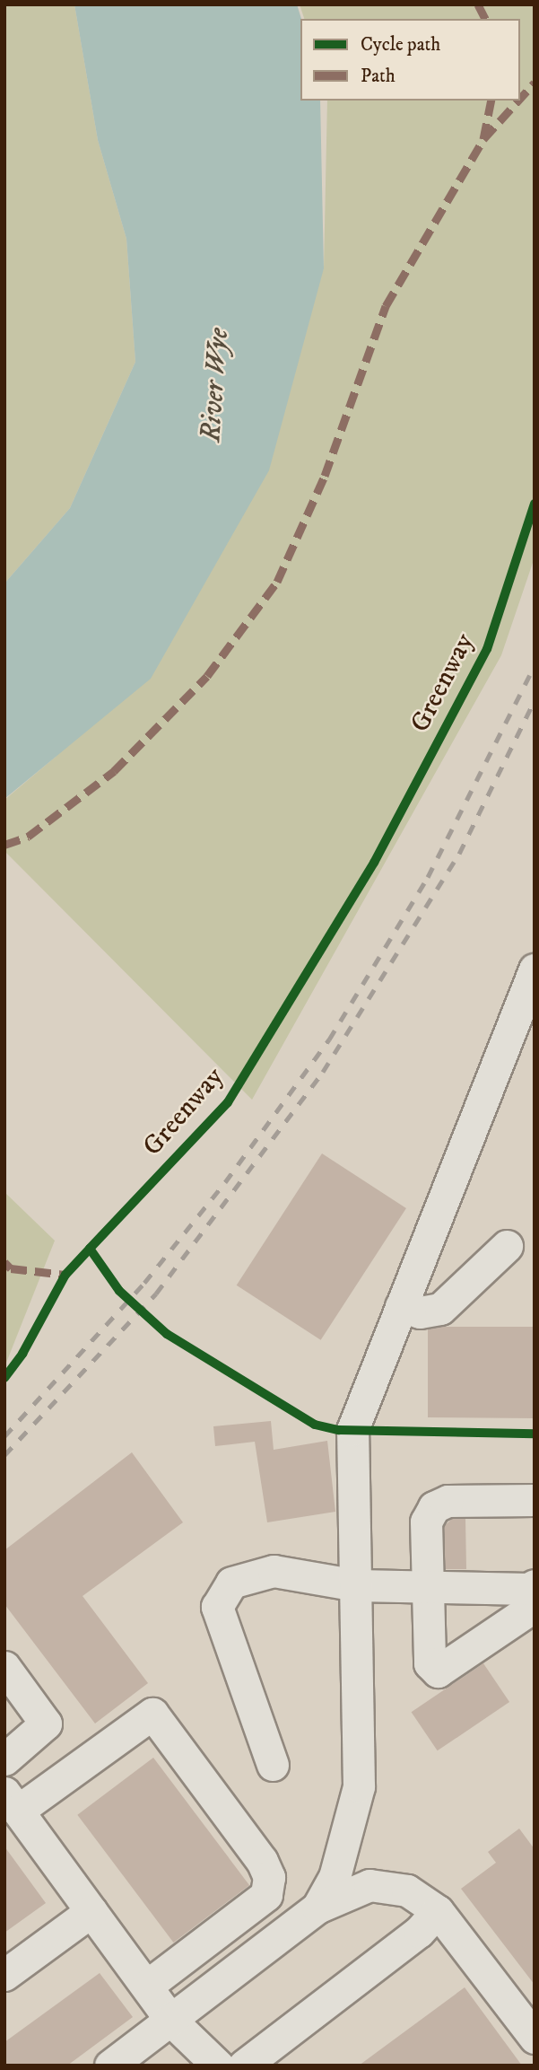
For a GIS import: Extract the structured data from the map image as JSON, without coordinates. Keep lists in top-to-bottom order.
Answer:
{
  "streets": {
    "cycle path": ["Greenway"]
  },
  "water": ["River Wye"],
  "legend": ["Cycle path", "Path"]
}
